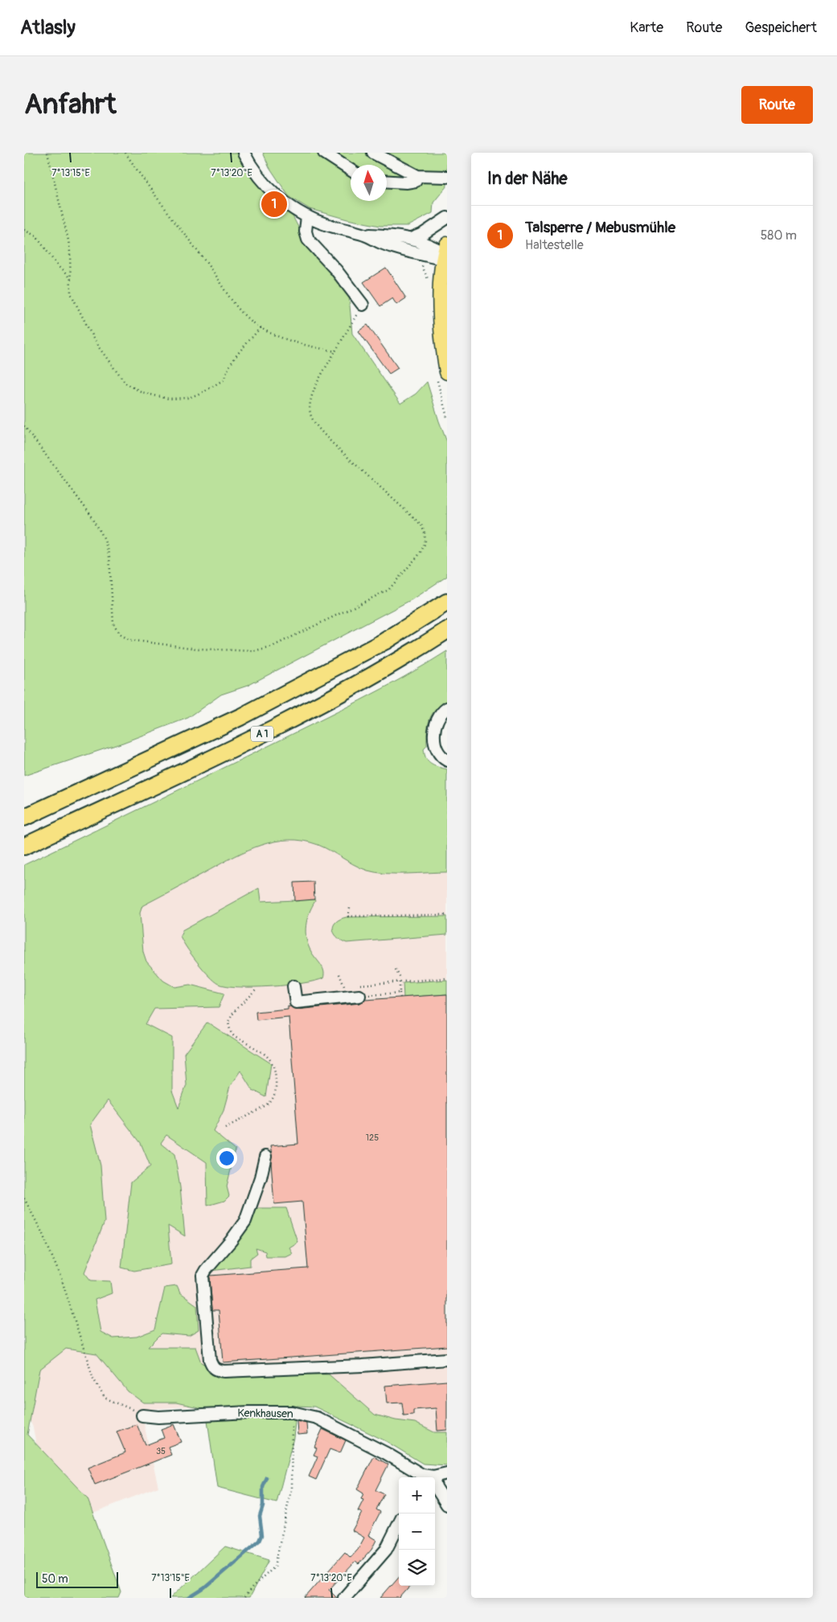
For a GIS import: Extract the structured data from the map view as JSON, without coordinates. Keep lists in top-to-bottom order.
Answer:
{
  "streets": {
    "highway": ["A 1"],
    "street": ["Kenkhausen"]
  },
  "house_numbers": ["125", "35"],
  "scale_bar": "50 m",
  "north": "top",
  "page": {
    "header": "Atlasly",
    "nav": ["Karte", "Route", "Gespeichert"],
    "buttons": "Route",
    "title": "Anfahrt",
    "heading": "In der Nähe",
    "pins": "1",
    "list": [
      {
        "mark": "1",
        "name": "Talsperre / Mebusmühle",
        "note": "Haltestelle",
        "value": "580 m"
      }
    ],
    "map_buttons": ["+", "−"],
    "scale": "50 m"
  },
  "coordinates": ["7°13'15\"E", "7°13'20\"E"]
}
